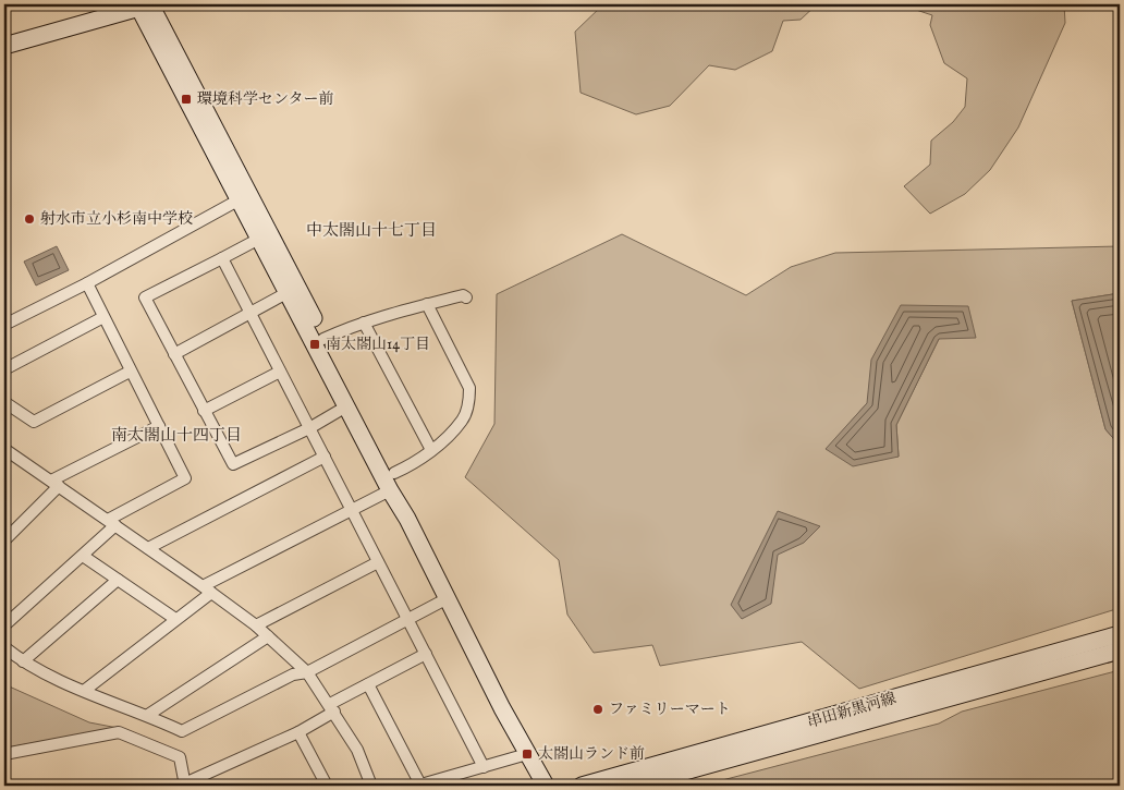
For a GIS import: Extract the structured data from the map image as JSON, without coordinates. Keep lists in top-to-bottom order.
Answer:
{
  "streets": {
    "street": ["串田新黒河線"]
  },
  "districts": ["中太閤山十七丁目", "南太閤山十四丁目"],
  "places": {
    "transit": ["環境科学センター前", "南太閤山14丁目", "太閤山ランド前"],
    "other": ["射水市立小杉南中学校", "ファミリーマート"]
  }
}
